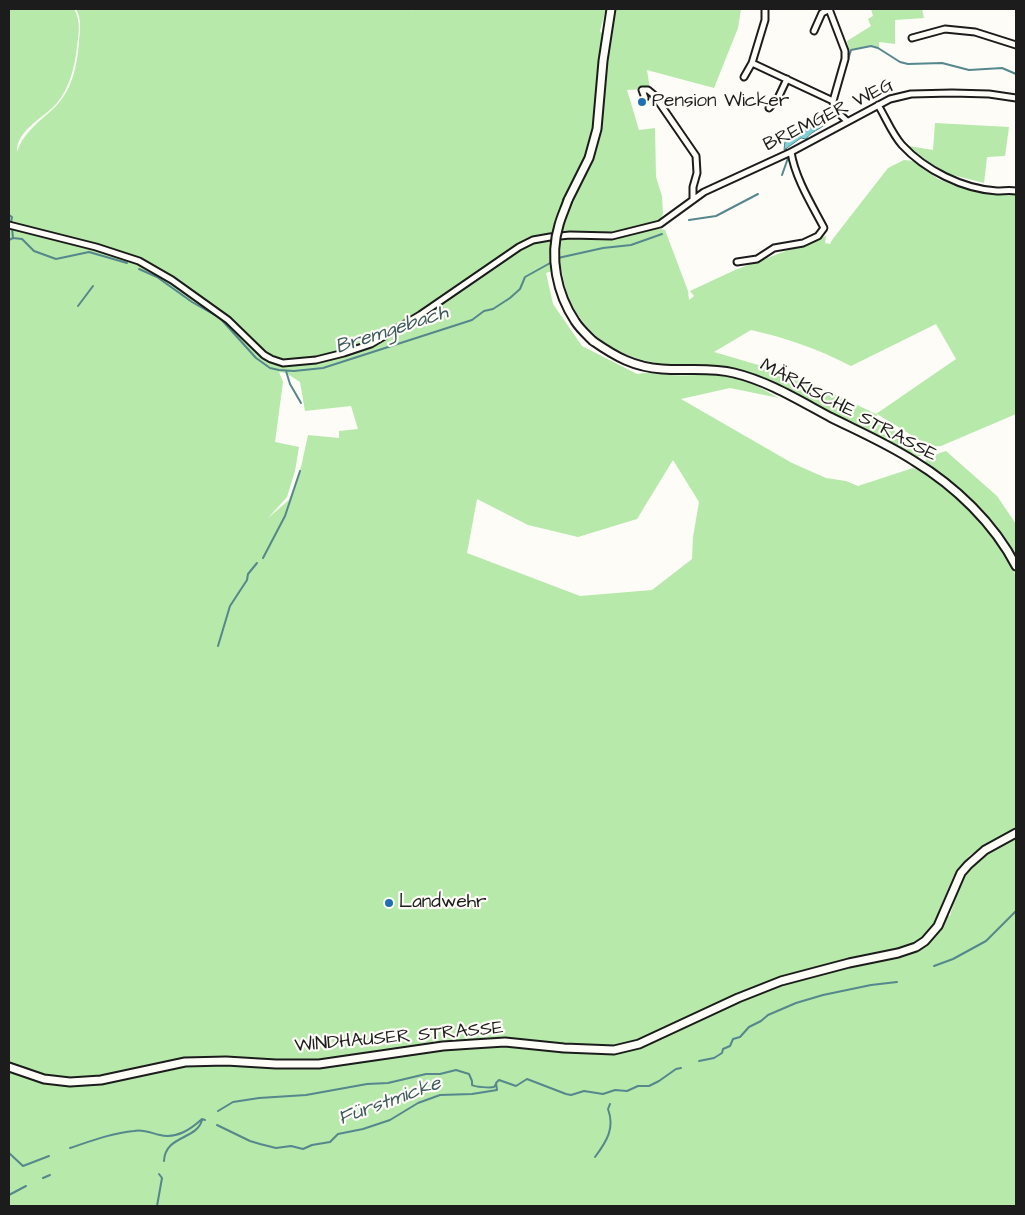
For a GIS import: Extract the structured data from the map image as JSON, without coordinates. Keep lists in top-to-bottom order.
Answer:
{
  "streets": {
    "main road": ["MÄRKISCHE STRASSE", "WINDHAUSER STRASSE"],
    "street": ["BREMGER WEG"]
  },
  "water": ["Bremgebach", "Fürstmicke"],
  "places": ["Pension Wicker", "Landwehr"]
}
